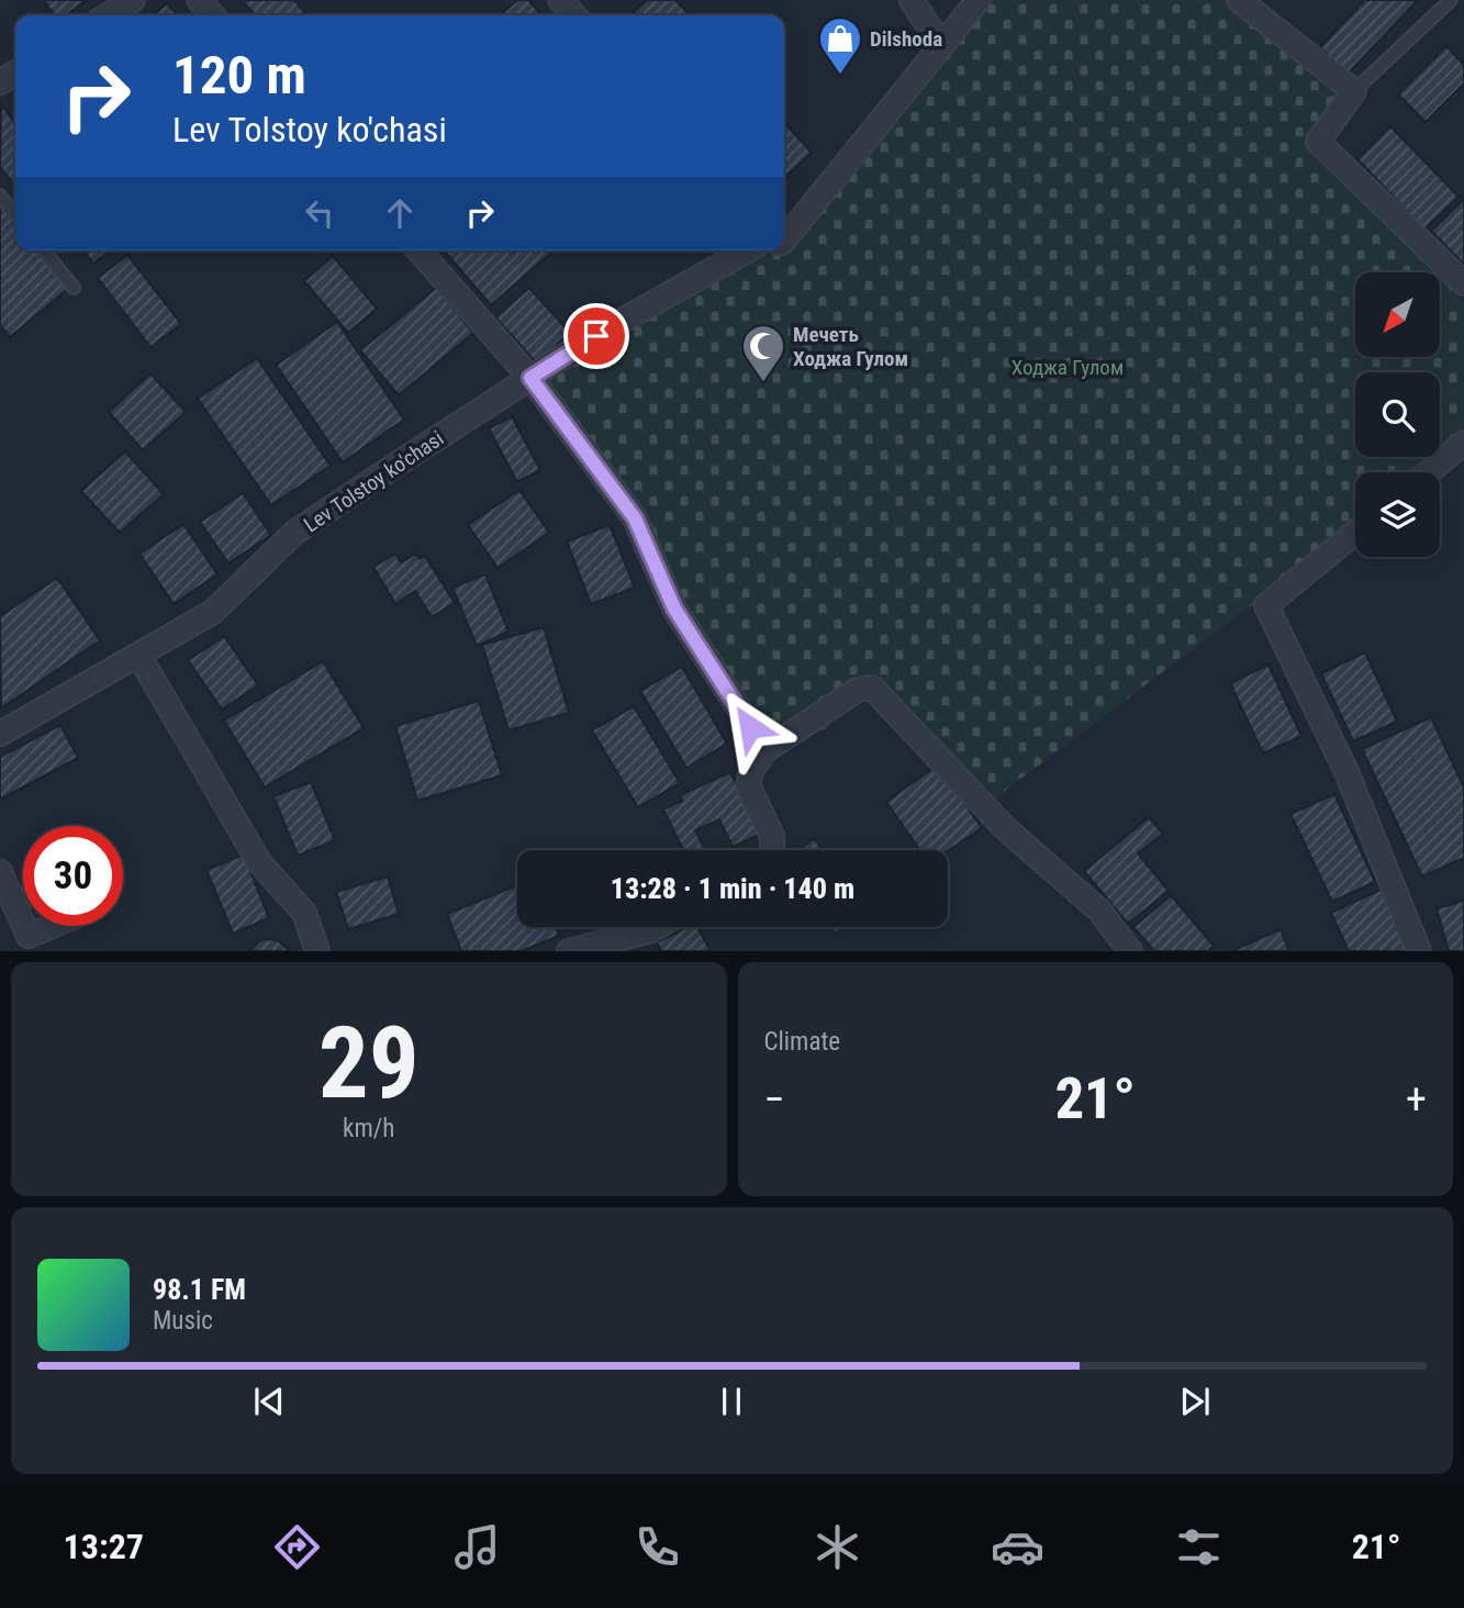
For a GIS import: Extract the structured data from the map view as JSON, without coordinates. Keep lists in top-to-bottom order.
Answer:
{
  "streets": {
    "street": ["Lev Tolstoy ko'chasi"]
  },
  "parks": ["Ходжа Гулом"],
  "places": {
    "shop": ["Dilshoda"],
    "mosque": ["Мечеть Ходжа Гулом"]
  },
  "north": "bottom left",
  "page": {
    "turn": ["120 m", "Lev Tolstoy ko'chasi"],
    "limit": "30",
    "trip": "13:28 · 1 min · 140 m",
    "tile": [
      ["29", "km/h"],
      "Climate"
    ],
    "heat": ["−", "21°", "+"],
    "song": ["98.1 FM", "Music"],
    "tabs": ["13:27", "21°"]
  }
}
